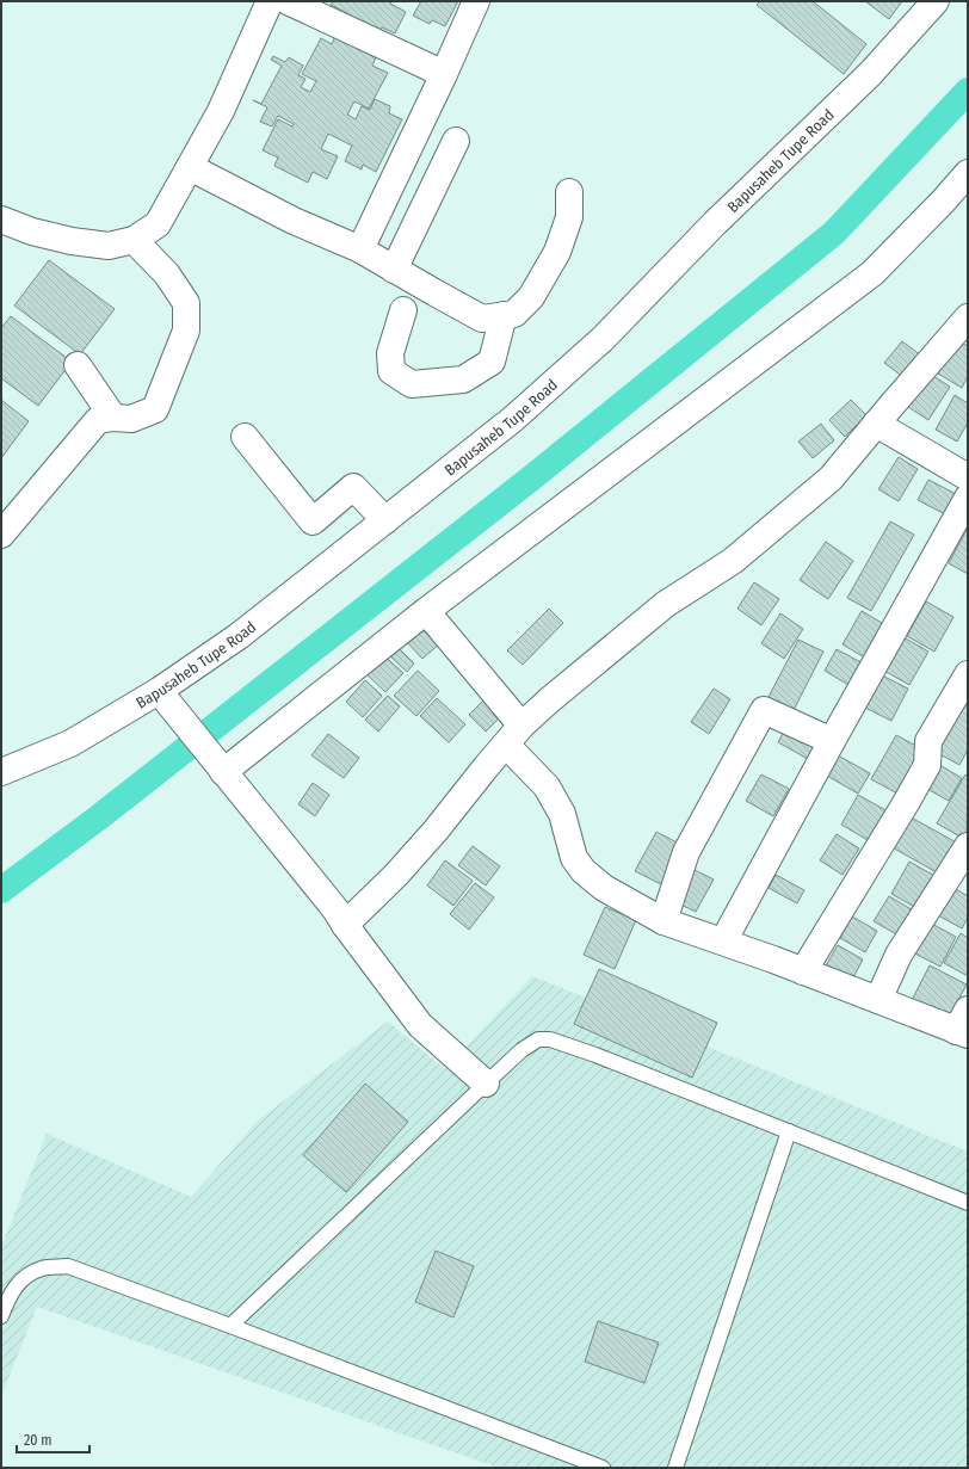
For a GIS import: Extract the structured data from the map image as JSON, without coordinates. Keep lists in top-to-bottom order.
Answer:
{
  "streets": {
    "street": ["Bapusaheb Tupe Road"]
  },
  "scale_bar": "20 m"
}
